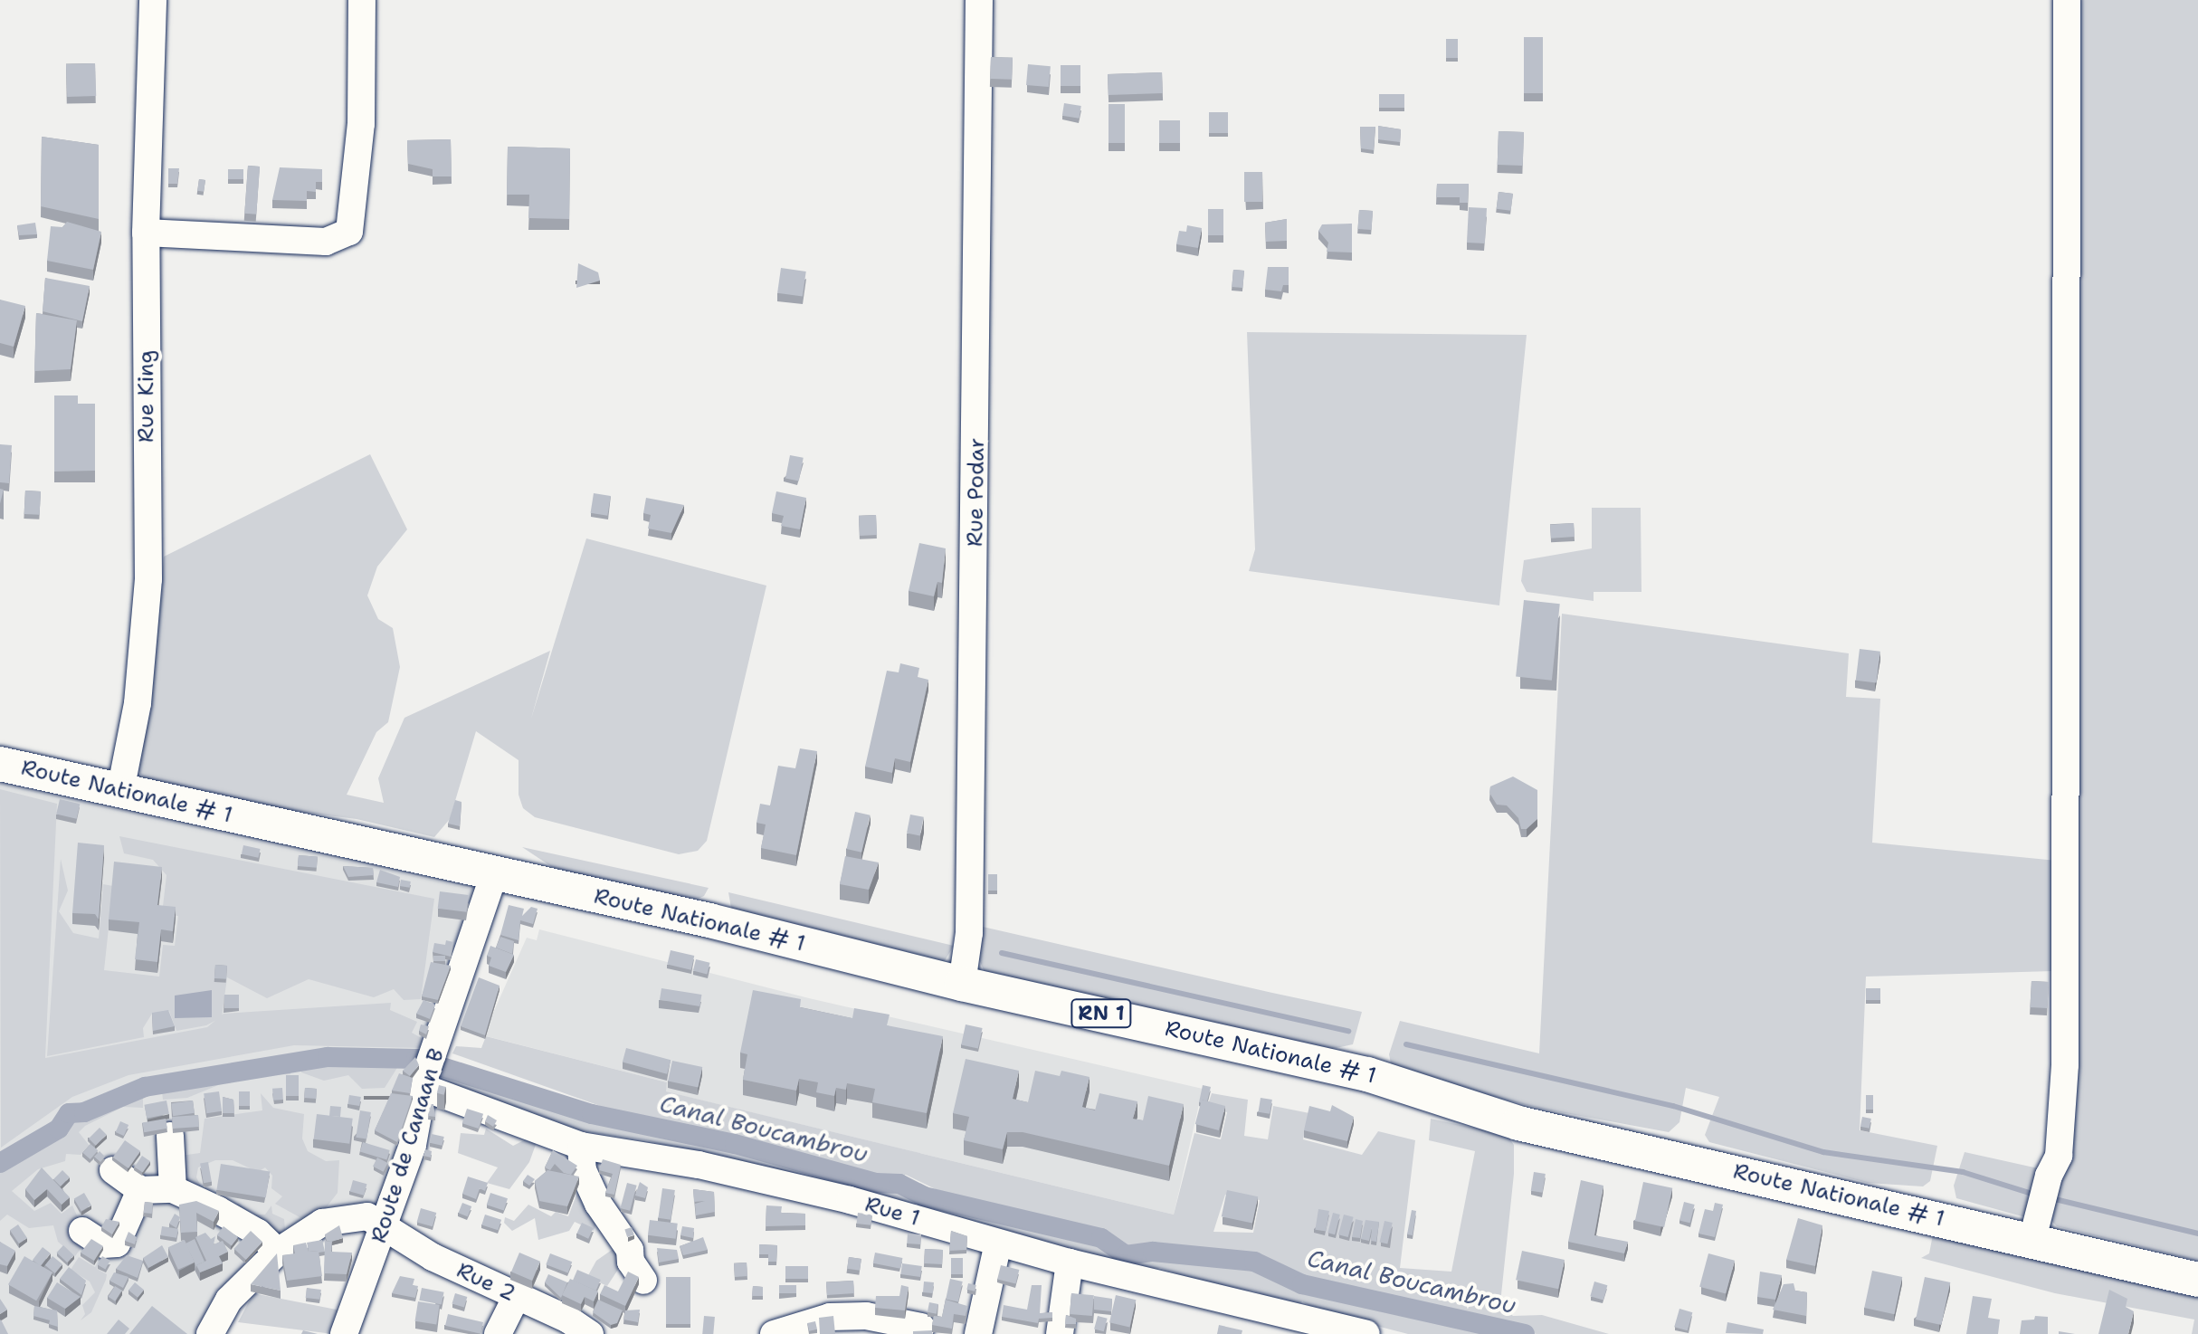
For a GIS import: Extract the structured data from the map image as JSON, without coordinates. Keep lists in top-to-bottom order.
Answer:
{
  "streets": {
    "main road": ["Route Nationale # 1", "RN 1"],
    "street": [
      "Rue King",
      "Rue Podar",
      "Route de Canaan B",
      "Rue 1",
      "Rue 2"
    ]
  },
  "crossings": [
    ["Rue King", "Route Nationale # 1"],
    ["Rue Podar", "Route Nationale # 1"],
    ["Route Nationale # 1", "Route de Canaan B"],
    ["Route de Canaan B", "Rue 1"],
    ["Route de Canaan B", "Rue 2"]
  ],
  "water": ["Canal Boucambrou"]
}
